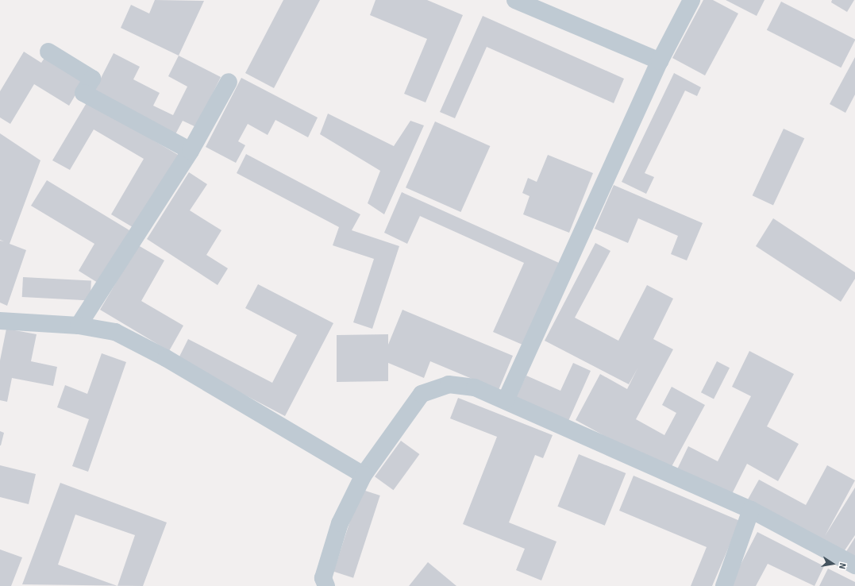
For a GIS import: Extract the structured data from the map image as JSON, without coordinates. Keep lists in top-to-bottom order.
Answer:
{
  "north": "right"
}
